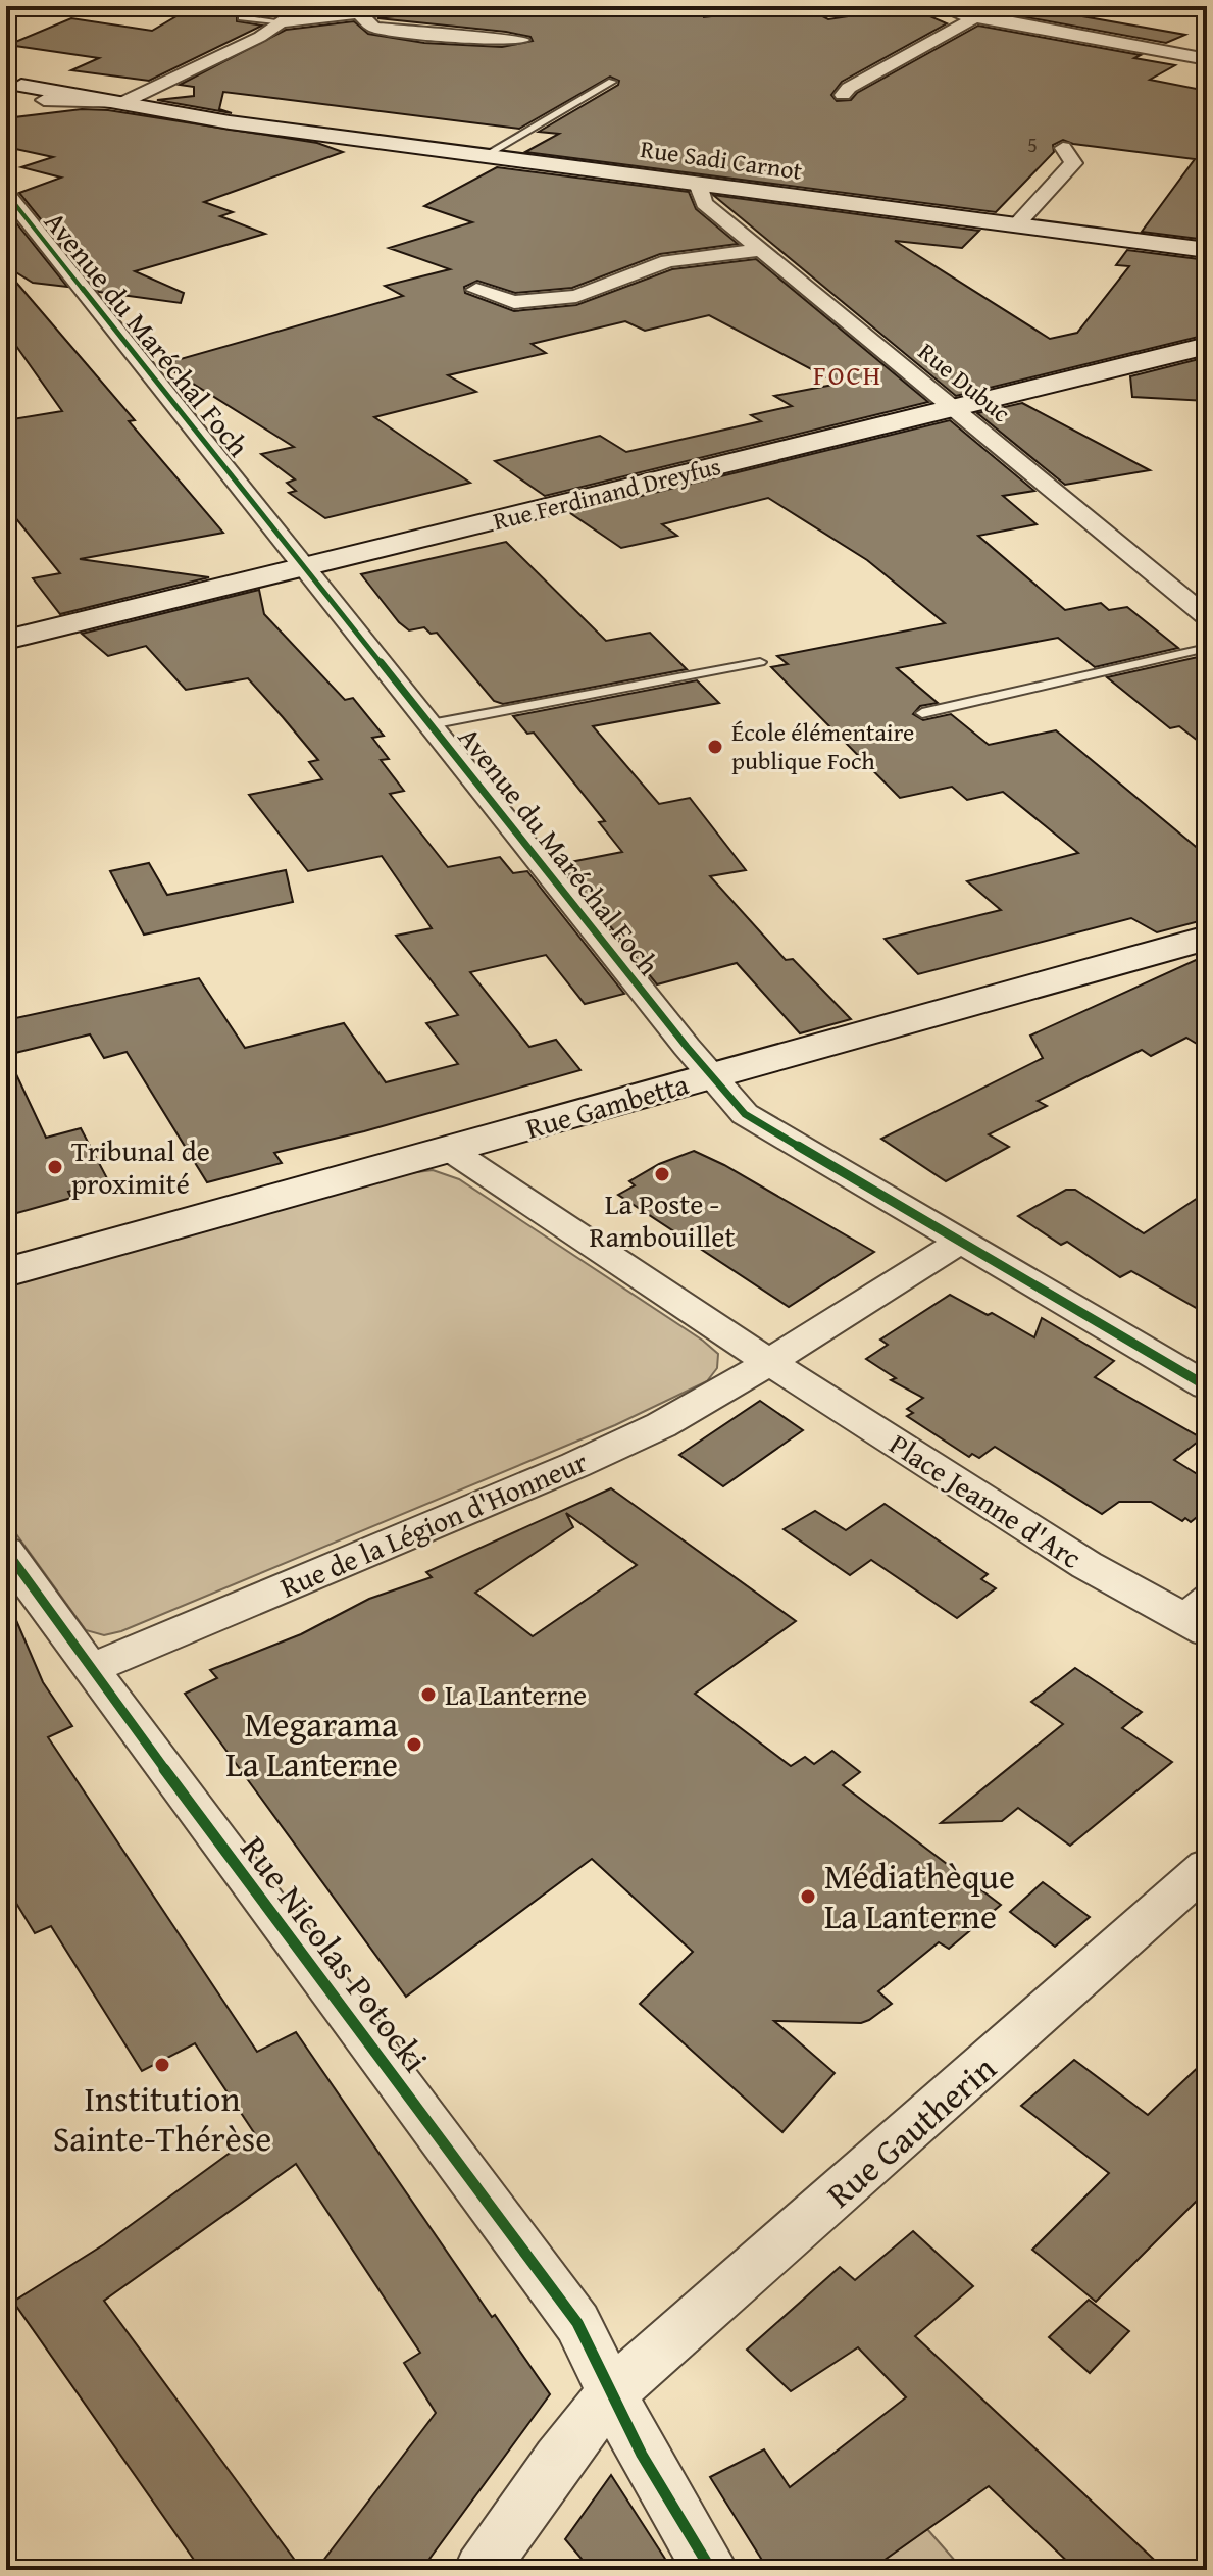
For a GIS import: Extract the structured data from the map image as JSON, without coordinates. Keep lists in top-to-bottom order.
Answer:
{
  "streets": {
    "main road": ["Rue Sadi Carnot", "Rue Ferdinand Dreyfus", "Rue Gambetta"],
    "street": [
      "Avenue du Maréchal Foch",
      "Rue Dubuc",
      "Place Jeanne d'Arc",
      "Rue de la Légion d'Honneur",
      "Rue Nicolas Potocki",
      "Rue Gautherin"
    ]
  },
  "crossings": [
    ["Rue Sadi Carnot", "Rue Dubuc"],
    ["Avenue du Maréchal Foch", "Rue Ferdinand Dreyfus"],
    ["Avenue du Maréchal Foch", "Rue Gambetta"],
    ["Rue Dubuc", "Rue Ferdinand Dreyfus"],
    ["Rue Gambetta", "Place Jeanne d'Arc"],
    ["Place Jeanne d'Arc", "Rue de la Légion d'Honneur"],
    ["Rue de la Légion d'Honneur", "Rue Nicolas Potocki"],
    ["Rue Nicolas Potocki", "Rue Gautherin"]
  ],
  "districts": ["FOCH"],
  "places": [
    "École élémentaire publique Foch",
    "Tribunal de proximité",
    "La Poste - Rambouillet",
    "La Lanterne",
    "Megarama La Lanterne",
    "Médiathèque La Lanterne",
    "Institution Sainte-Thérèse"
  ],
  "house_numbers": ["5"]
}
